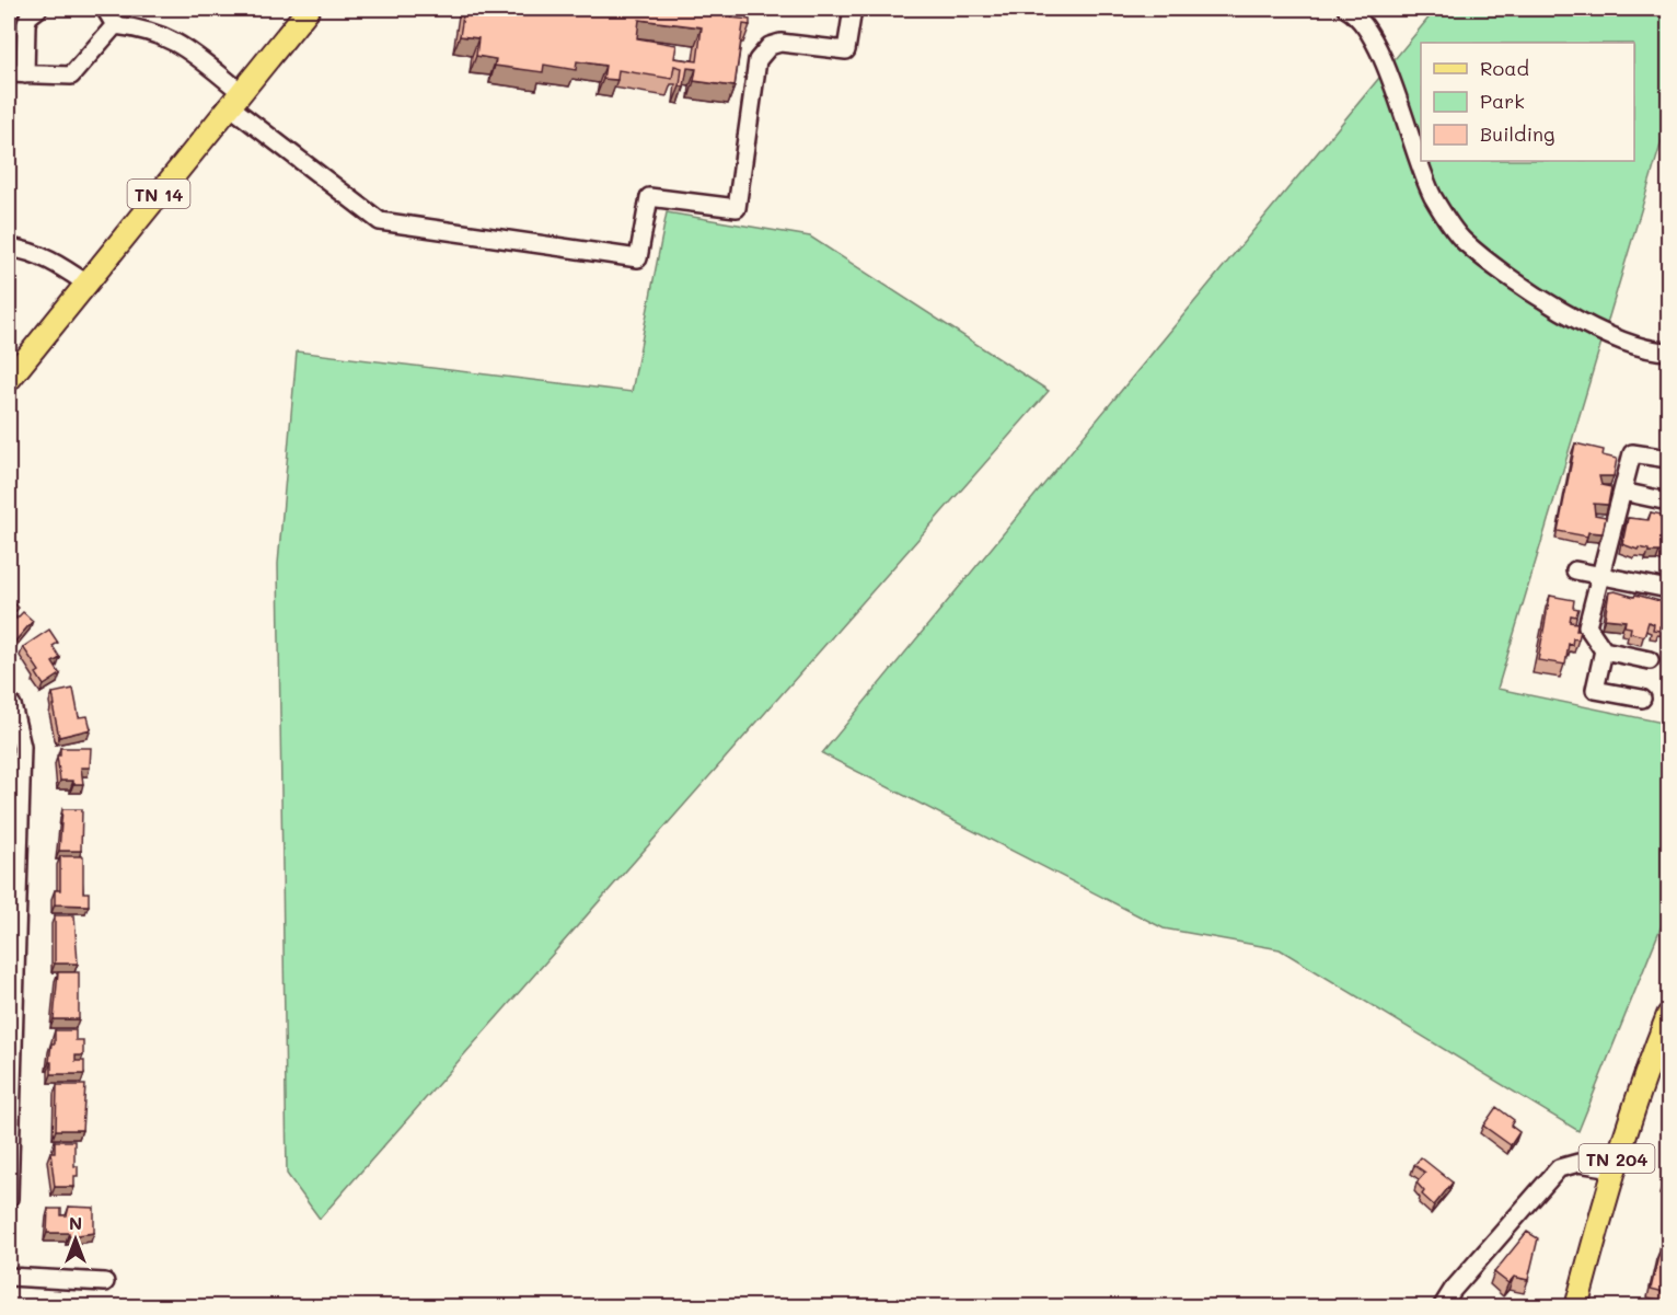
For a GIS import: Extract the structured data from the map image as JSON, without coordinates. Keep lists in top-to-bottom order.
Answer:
{
  "streets": {
    "main road": ["TN 14", "TN 204"]
  },
  "legend": ["Road", "Park", "Building"],
  "north": "top"
}
